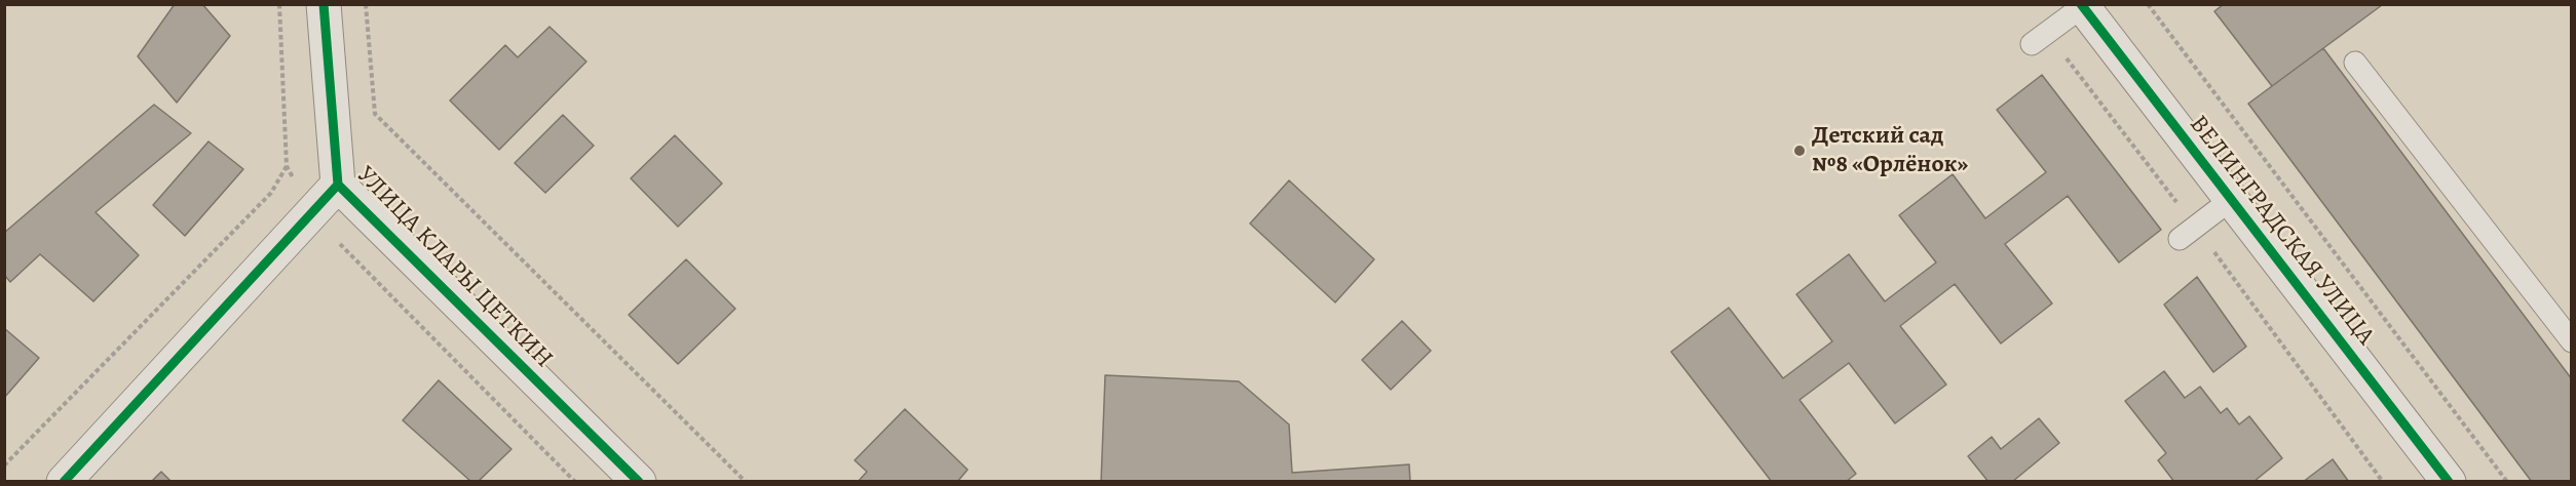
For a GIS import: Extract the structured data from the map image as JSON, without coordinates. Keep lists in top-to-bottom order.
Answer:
{
  "streets": {
    "street": ["ВЕЛИНГРАДСКАЯ УЛИЦА", "УЛИЦА КЛАРЫ ЦЕТКИН"]
  },
  "places": ["Детский сад №8 «Орлёнок»"]
}
